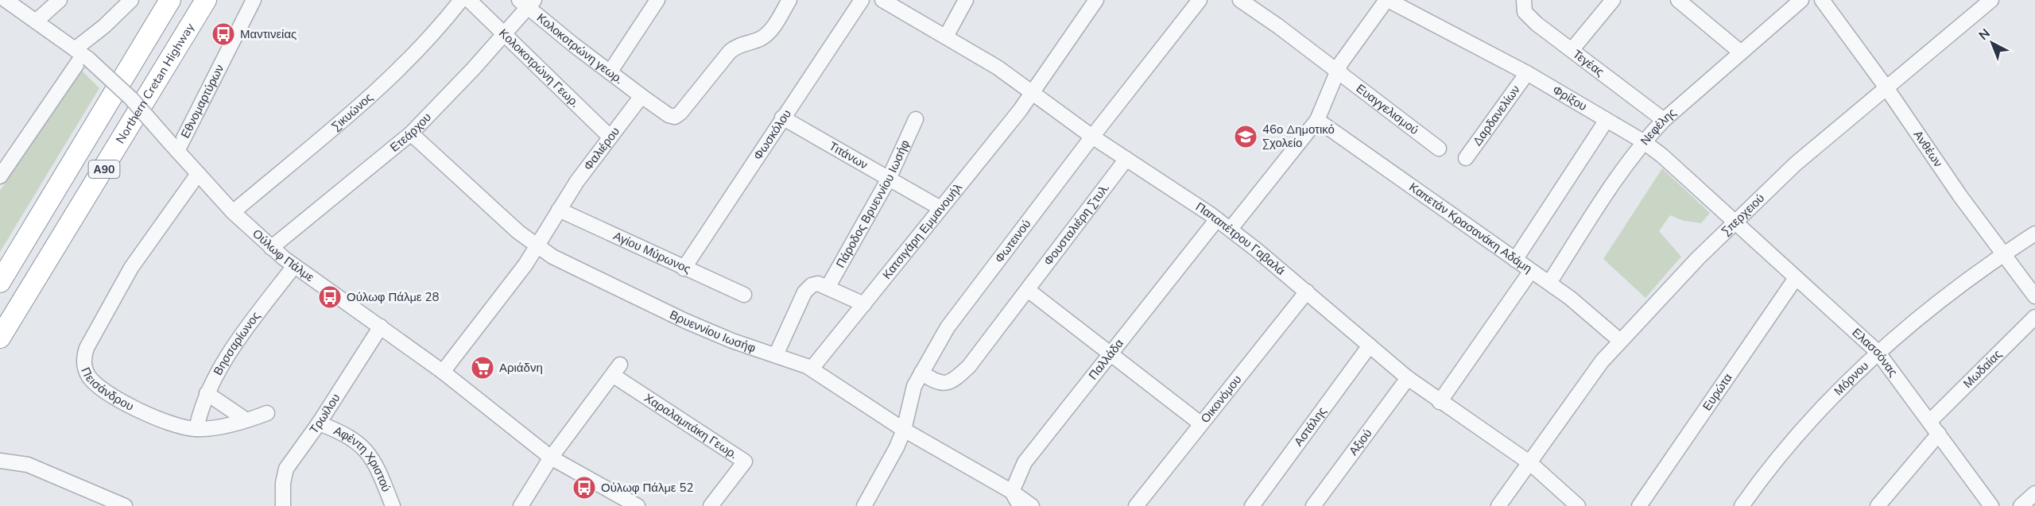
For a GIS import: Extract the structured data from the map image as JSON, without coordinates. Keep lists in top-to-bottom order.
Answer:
{
  "streets": {
    "highway": ["Northern Cretan Highway", "Α90"],
    "street": [
      "Κολοκοτρώνη γεωρ.",
      "Τεγέας",
      "Κολοκοτρώνη Γεωρ.",
      "Φρίξου",
      "Εθνομαρτύρων",
      "Ευαγγελισμού",
      "Σικυώνος",
      "Δαρδανελίων",
      "Νεφέλης",
      "Ετεάρχου",
      "Φωσκόλου",
      "Φαλιέρου",
      "Ανθέων",
      "Τιτάνων",
      "Πάροδος Βρυεννίου Ιωσήφ",
      "Σπερχειού",
      "Φουσταλιέρη Στυλ.",
      "Καπετάν Κρασανάκη Αδάμη",
      "Κατσιγάρη Εμμανουήλ",
      "Παπαπέτρου Γαβαλά",
      "Φωτεινού",
      "Αγίου Μύρωνος",
      "Ούλωφ Πάλμε",
      "Βρυεννίου Ιωσήφ",
      "Βησσαρίωνος",
      "Ελασσόνας",
      "Παλλάδα",
      "Μωδαίας",
      "Μόρνου",
      "Πεισάνδρου",
      "Ευρώτα",
      "Οικονόμου",
      "Τρωίλου",
      "Χαραλαμπάκη Γεωρ.",
      "Αστάλης",
      "Αξιού",
      "Αφέντη Χριστού"
    ]
  },
  "crossings": [
    ["Κολοκοτρώνη γεωρ.", "Ετεάρχου"],
    ["Κολοκοτρώνη γεωρ.", "Φαλιέρου"],
    ["Τεγέας", "Νεφέλης"],
    ["Κολοκοτρώνη Γεωρ.", "Ετεάρχου"],
    ["Κολοκοτρώνη Γεωρ.", "Φαλιέρου"],
    ["Φρίξου", "Δαρδανελίων"],
    ["Φρίξου", "Νεφέλης"],
    ["Φρίξου", "Σπερχειού"],
    ["Φρίξου", "Ελασσόνας"],
    ["Εθνομαρτύρων", "Ούλωφ Πάλμε"],
    ["Σικυώνος", "Ούλωφ Πάλμε"],
    ["Νεφέλης", "Καπετάν Κρασανάκη Αδάμη"],
    ["Ετεάρχου", "Ούλωφ Πάλμε"],
    ["Ετεάρχου", "Βρυεννίου Ιωσήφ"],
    ["Φωσκόλου", "Τιτάνων"],
    ["Φωσκόλου", "Αγίου Μύρωνος"],
    ["Φαλιέρου", "Αγίου Μύρωνος"],
    ["Φαλιέρου", "Ούλωφ Πάλμε"],
    ["Φαλιέρου", "Βρυεννίου Ιωσήφ"],
    ["Ανθέων", "Σπερχειού"],
    ["Ανθέων", "Μόρνου"],
    ["Τιτάνων", "Πάροδος Βρυεννίου Ιωσήφ"],
    ["Τιτάνων", "Κατσιγάρη Εμμανουήλ"],
    ["Σπερχειού", "Καπετάν Κρασανάκη Αδάμη"],
    ["Σπερχειού", "Παπαπέτρου Γαβαλά"],
    ["Σπερχειού", "Ελασσόνας"],
    ["Φουσταλιέρη Στυλ.", "Παπαπέτρου Γαβαλά"],
    ["Φουσταλιέρη Στυλ.", "Φωτεινού"],
    ["Κατσιγάρη Εμμανουήλ", "Παπαπέτρου Γαβαλά"],
    ["Κατσιγάρη Εμμανουήλ", "Βρυεννίου Ιωσήφ"],
    ["Παπαπέτρου Γαβαλά", "Φωτεινού"],
    ["Παπαπέτρου Γαβαλά", "Παλλάδα"],
    ["Παπαπέτρου Γαβαλά", "Οικονόμου"],
    ["Παπαπέτρου Γαβαλά", "Αστάλης"],
    ["Παπαπέτρου Γαβαλά", "Αξιού"],
    ["Φωτεινού", "Βρυεννίου Ιωσήφ"],
    ["Ούλωφ Πάλμε", "Βησσαρίωνος"],
    ["Ούλωφ Πάλμε", "Πεισάνδρου"],
    ["Ούλωφ Πάλμε", "Τρωίλου"],
    ["Ούλωφ Πάλμε", "Χαραλαμπάκη Γεωρ."],
    ["Βρυεννίου Ιωσήφ", "Παλλάδα"],
    ["Βησσαρίωνος", "Πεισάνδρου"],
    ["Ελασσόνας", "Μωδαίας"],
    ["Ελασσόνας", "Μόρνου"],
    ["Ελασσόνας", "Ευρώτα"],
    ["Τρωίλου", "Αφέντη Χριστού"]
  ],
  "places": {
    "bus stop": ["Μαντινείας", "Ούλωφ Πάλμε 28", "Ούλωφ Πάλμε 52"],
    "school or university": ["46ο Δημοτικό Σχολείο"],
    "supermarket": ["Αριάδνη"]
  },
  "north": "top left"
}
